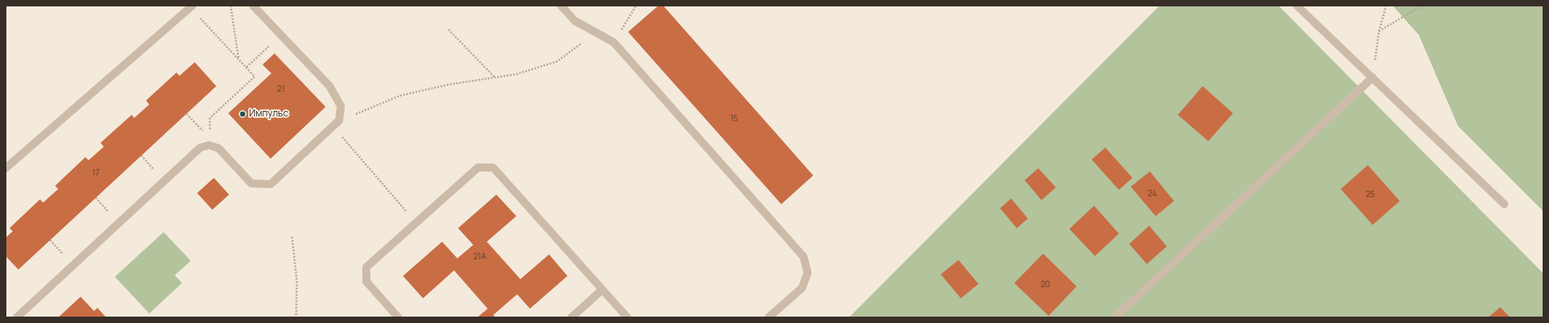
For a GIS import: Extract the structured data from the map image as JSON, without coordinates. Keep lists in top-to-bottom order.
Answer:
{
  "places": ["Импульс"],
  "house_numbers": [
    "21",
    "15",
    "17",
    "24",
    "25",
    "21А",
    "20"
  ]
}
